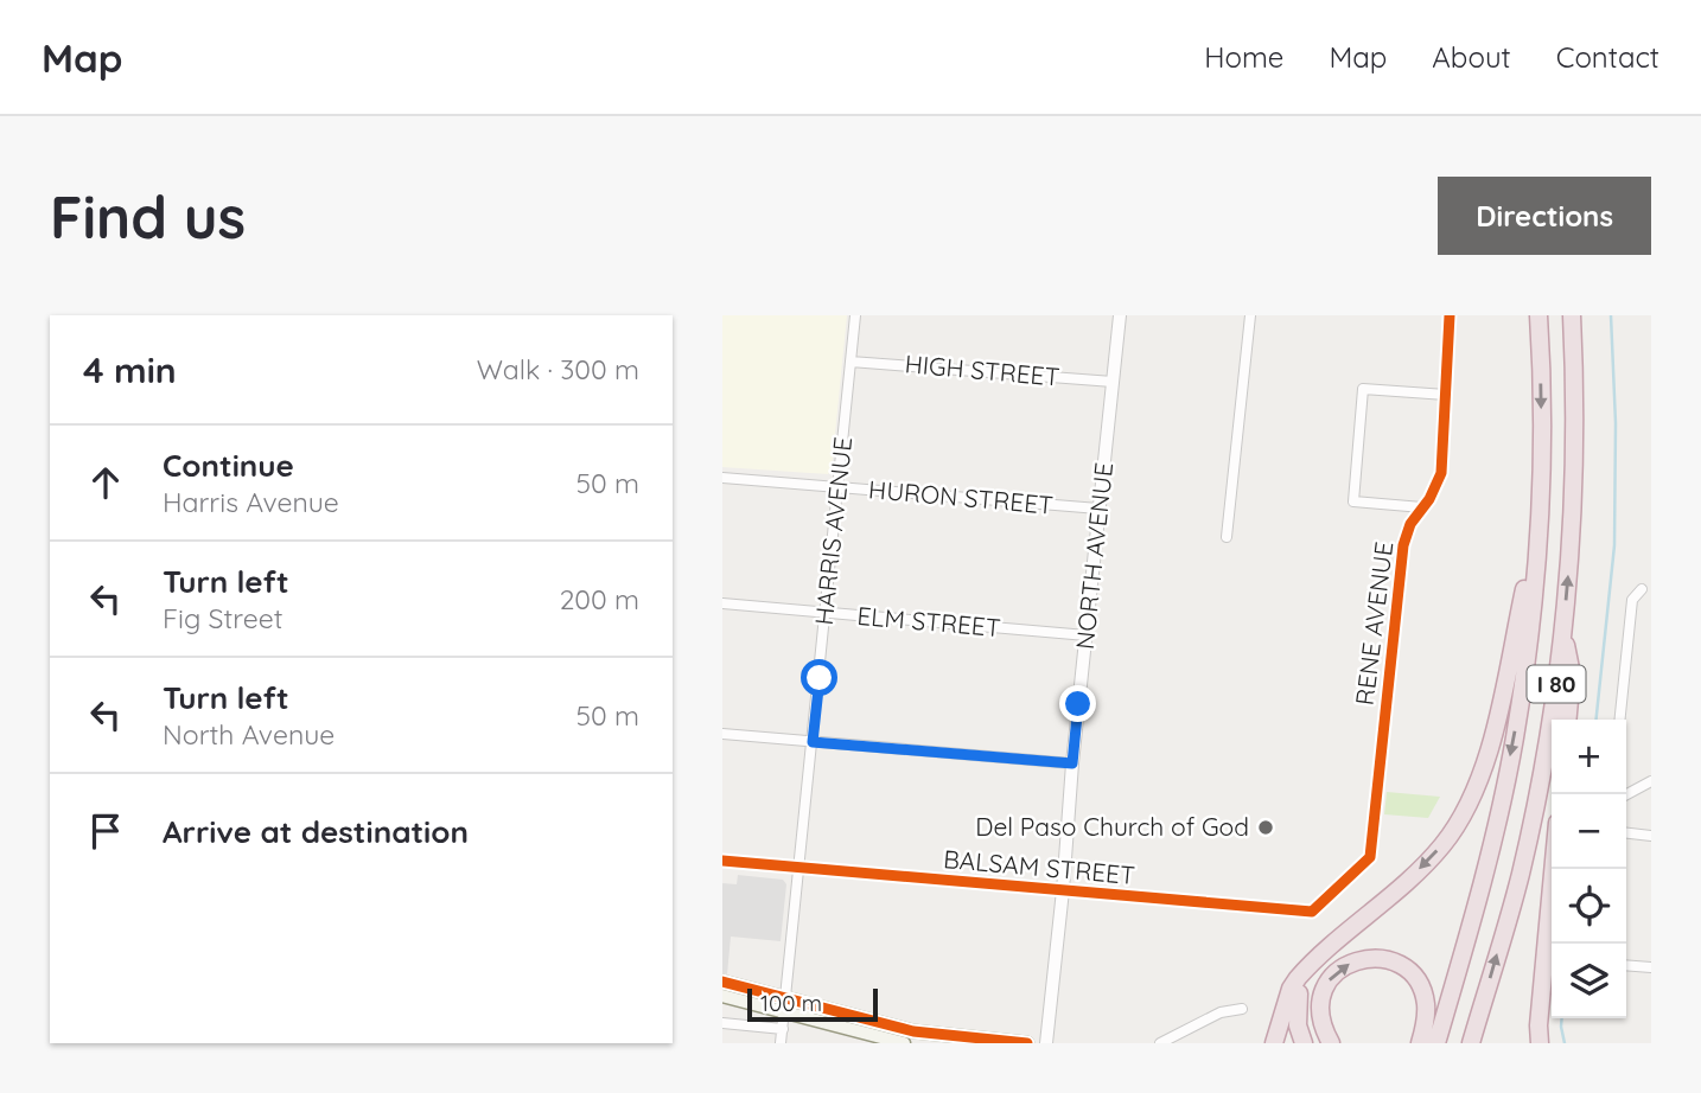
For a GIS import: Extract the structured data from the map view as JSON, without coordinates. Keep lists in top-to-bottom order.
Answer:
{
  "streets": {
    "highway": ["I 80"],
    "street": [
      "HIGH STREET",
      "HURON STREET",
      "HARRIS AVENUE",
      "NORTH AVENUE",
      "ELM STREET",
      "RENE AVENUE",
      "BALSAM STREET"
    ]
  },
  "crossings": [
    ["HIGH STREET", "HARRIS AVENUE"],
    ["HIGH STREET", "NORTH AVENUE"],
    ["HURON STREET", "HARRIS AVENUE"],
    ["HURON STREET", "NORTH AVENUE"],
    ["HARRIS AVENUE", "ELM STREET"],
    ["HARRIS AVENUE", "BALSAM STREET"],
    ["NORTH AVENUE", "ELM STREET"],
    ["NORTH AVENUE", "BALSAM STREET"],
    ["RENE AVENUE", "BALSAM STREET"]
  ],
  "places": ["Del Paso Church of God"],
  "scale_bar": "100 m",
  "page": {
    "header": "Map",
    "nav": [
      "Home",
      "Map",
      "About",
      "Contact"
    ],
    "buttons": "Directions",
    "title": "Find us",
    "heading": ["4 min", "Walk · 300 m"],
    "list": [
      ["Continue", "Harris Avenue", "50 m"],
      ["Turn left", "Fig Street", "200 m"],
      ["Turn left", "North Avenue", "50 m"],
      "Arrive at destination"
    ],
    "map_buttons": ["+", "−"],
    "scale": "100 m"
  }
}
